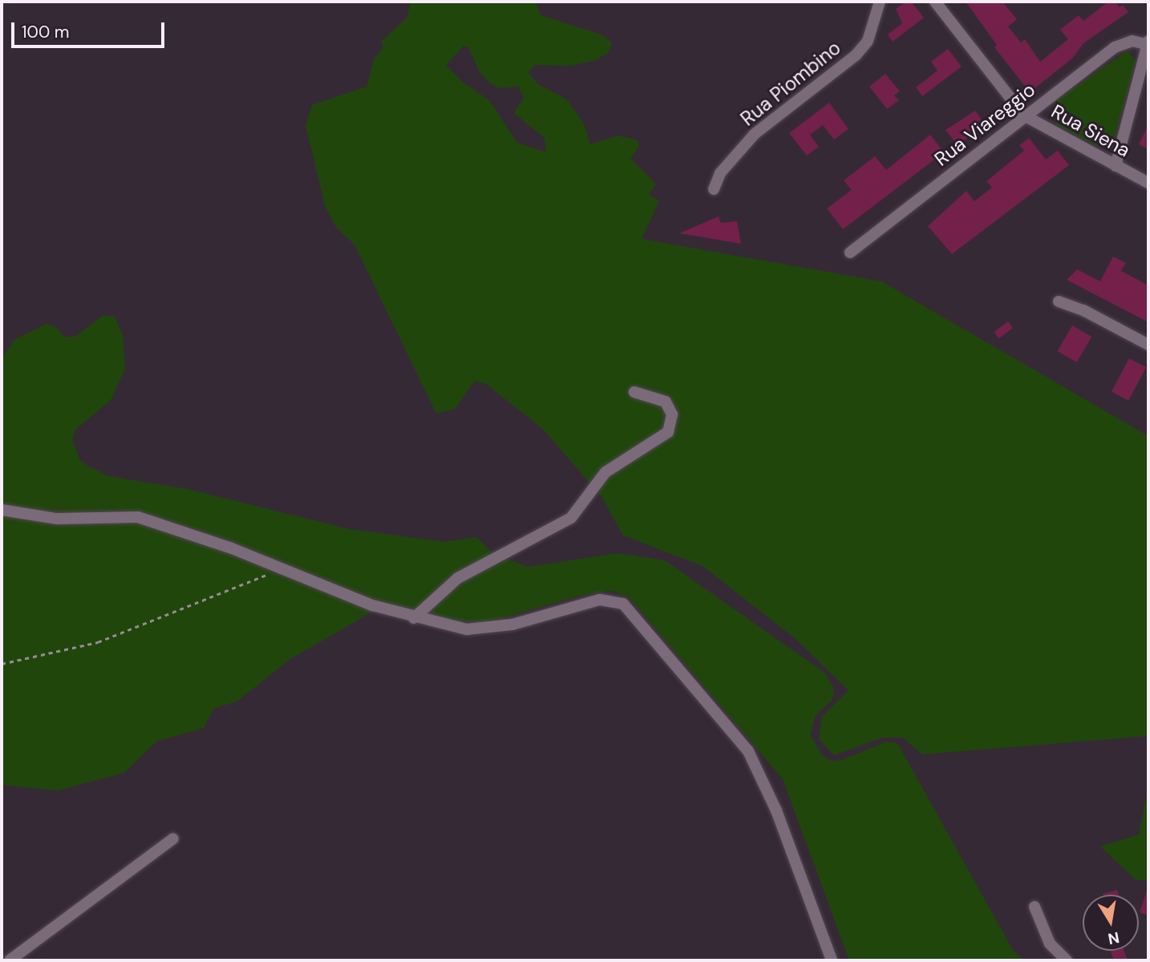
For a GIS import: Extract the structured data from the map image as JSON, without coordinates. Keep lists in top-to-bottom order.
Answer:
{
  "streets": {
    "street": ["Rua Piombino", "Rua Viareggio", "Rua Siena"]
  },
  "crossings": [
    ["Rua Viareggio", "Rua Siena"]
  ],
  "scale_bar": "100 m",
  "north": "bottom"
}
